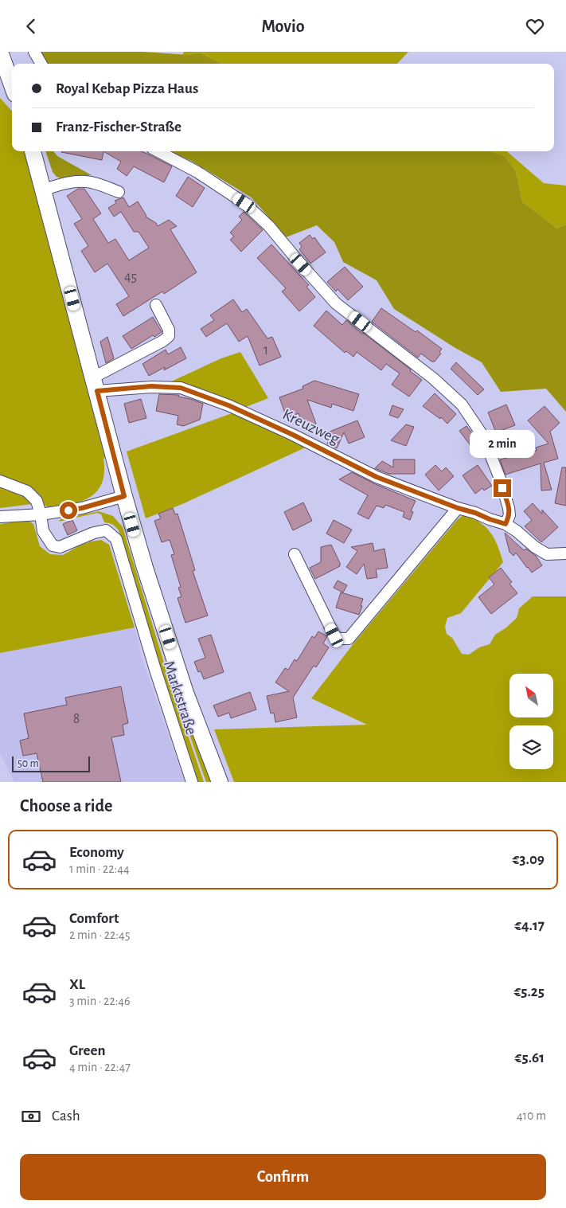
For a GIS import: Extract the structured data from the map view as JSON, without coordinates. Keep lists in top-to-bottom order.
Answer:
{
  "streets": {
    "street": ["Kreuzweg", "Marktstraße"]
  },
  "house_numbers": ["45", "1", "8"],
  "scale_bar": "50 m",
  "north": "top left",
  "page": {
    "header": "Movio",
    "banner": ["Royal Kebap Pizza Haus", "Franz-Fischer-Straße"],
    "bubble": "2 min",
    "scale": "50 m",
    "heading": "Choose a ride",
    "list": [
      {
        "name": "Economy",
        "note": "1 min · 22:44",
        "value": "€3.09"
      },
      {
        "name": "Comfort",
        "note": "2 min · 22:45",
        "value": "€4.17"
      },
      {
        "name": "XL",
        "note": "3 min · 22:46",
        "value": "€5.25"
      },
      {
        "name": "Green",
        "note": "4 min · 22:47",
        "value": "€5.61"
      }
    ],
    "pay": ["Cash", "410 m"],
    "buttons": "Confirm"
  }
}
